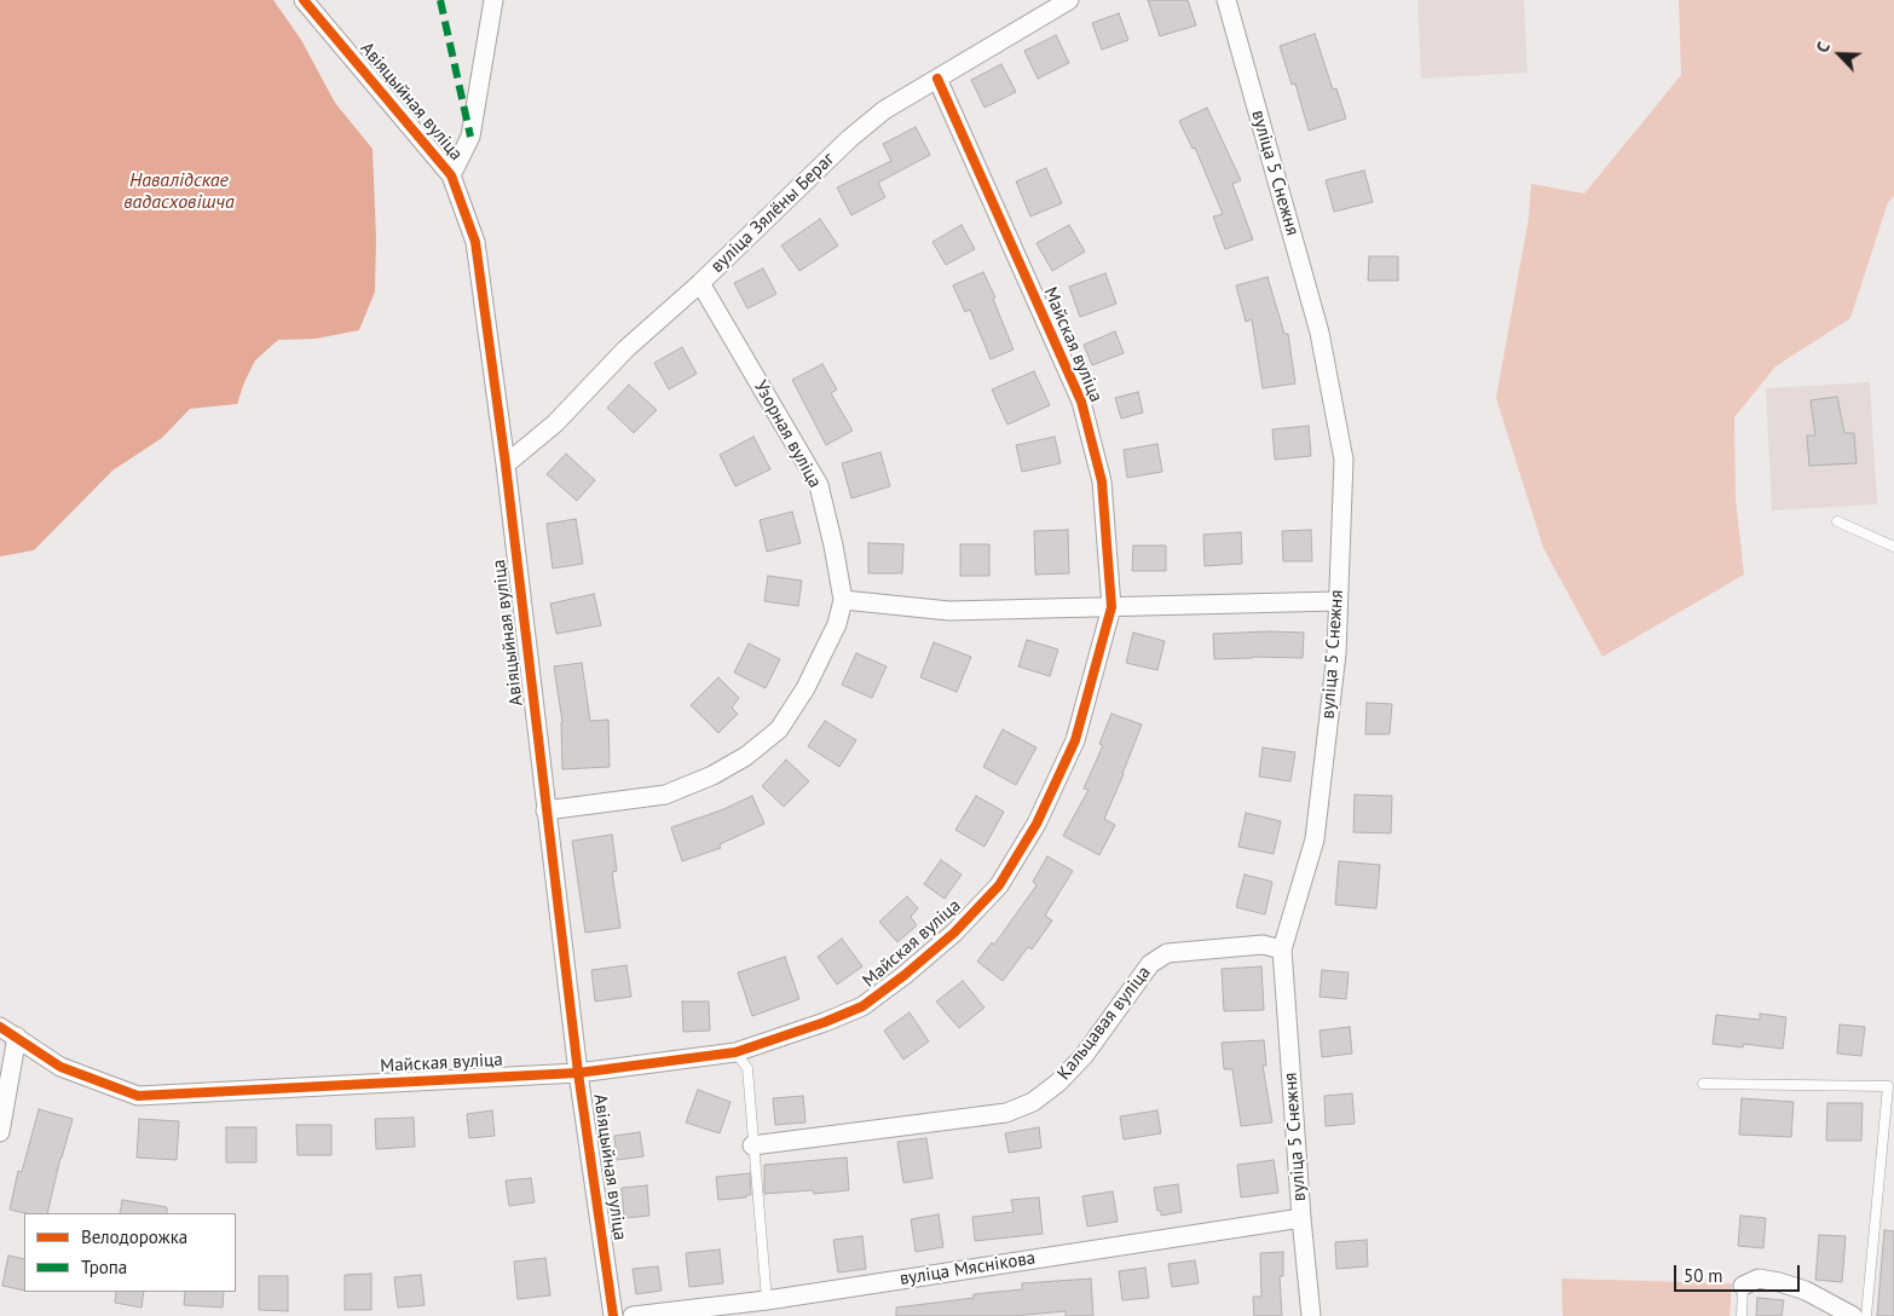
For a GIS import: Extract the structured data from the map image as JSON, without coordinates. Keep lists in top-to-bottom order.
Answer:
{
  "streets": {
    "street": [
      "Авіяцыйная вуліца",
      "вуліца 5 Снежня",
      "вуліца Зялёны Бераг",
      "Майская вуліца",
      "Узорная вуліца",
      "Кальцавая вуліца",
      "вуліца Мяснікова"
    ]
  },
  "crossings": [
    ["Авіяцыйная вуліца", "вуліца Зялёны Бераг"],
    ["Авіяцыйная вуліца", "Майская вуліца"],
    ["Авіяцыйная вуліца", "Узорная вуліца"],
    ["вуліца 5 Снежня", "Кальцавая вуліца"],
    ["вуліца 5 Снежня", "вуліца Мяснікова"],
    ["вуліца Зялёны Бераг", "Майская вуліца"],
    ["вуліца Зялёны Бераг", "Узорная вуліца"]
  ],
  "water": ["Навалідскае вадасховішча"],
  "legend": ["Велодорожка", "Тропа"],
  "scale_bar": "50 m",
  "north": "top left"
}
